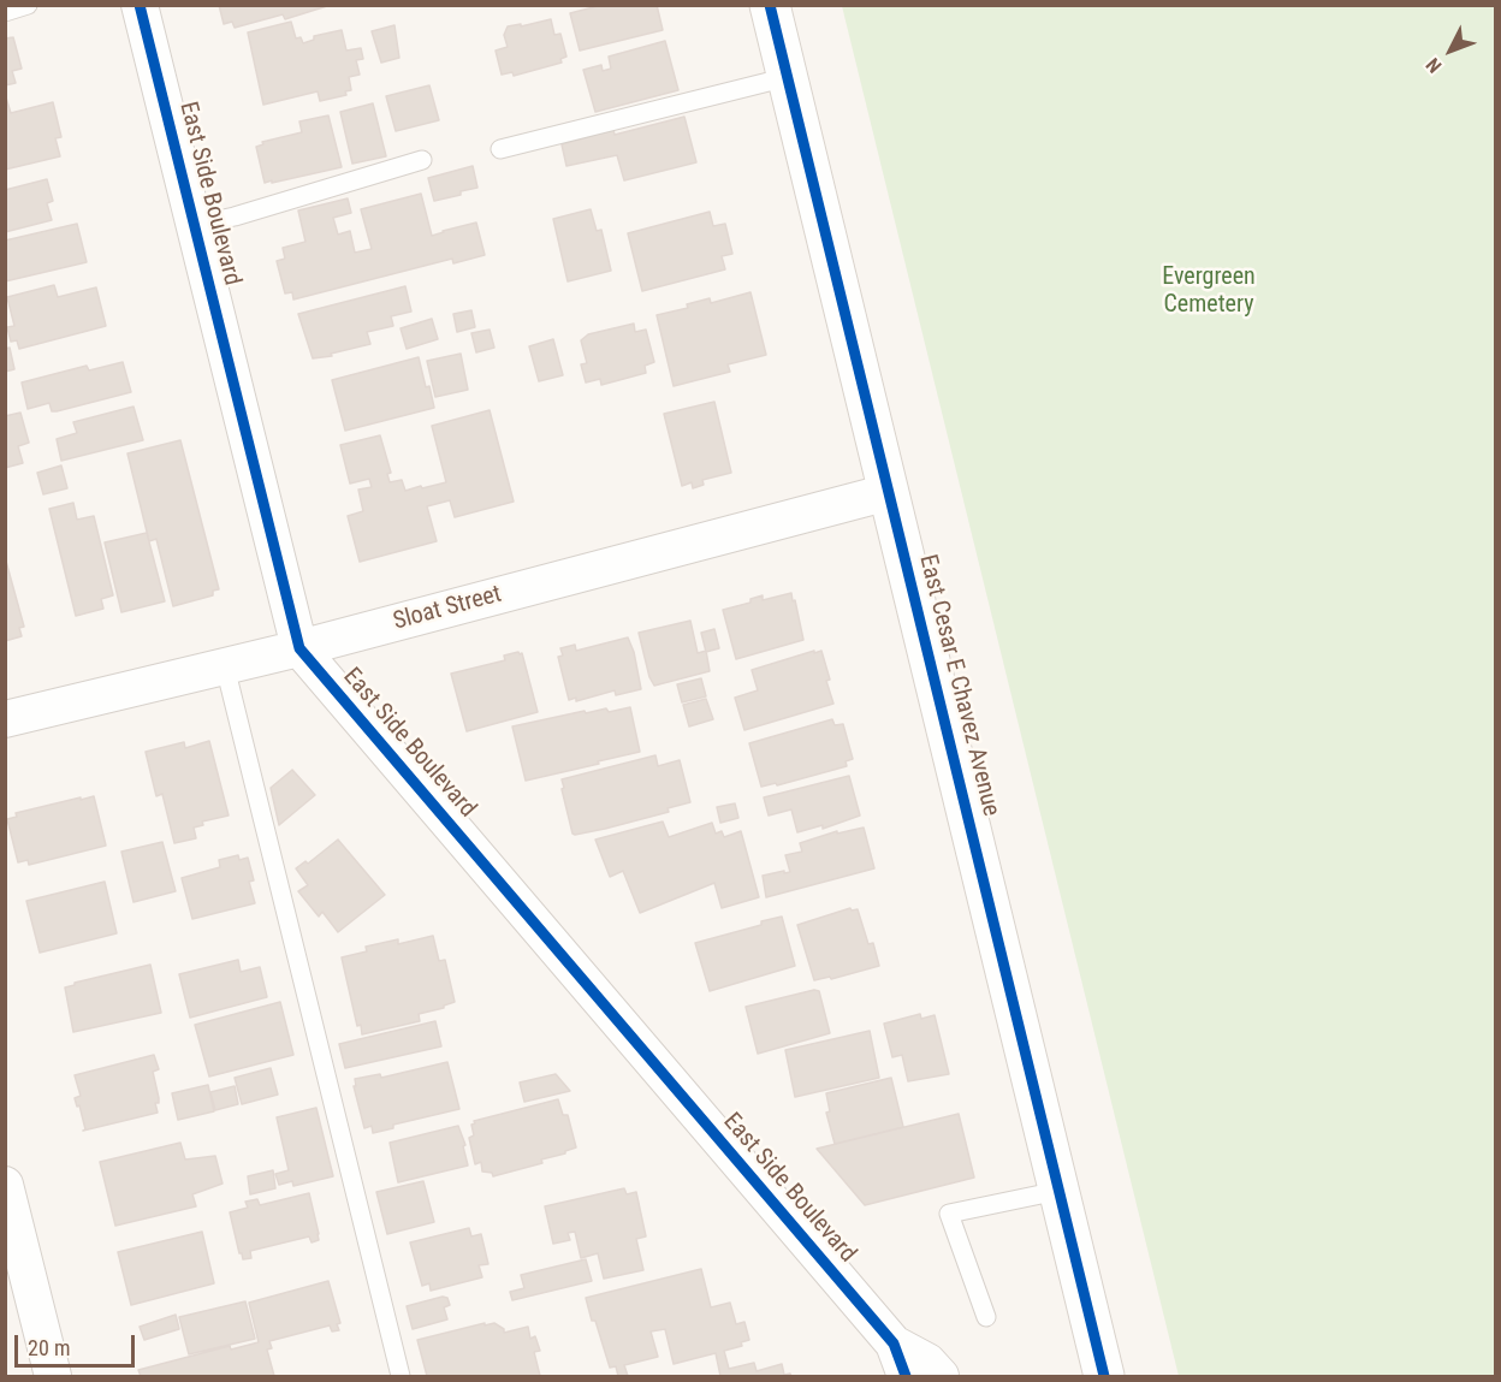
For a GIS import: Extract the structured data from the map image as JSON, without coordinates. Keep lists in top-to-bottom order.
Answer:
{
  "streets": {
    "main road": ["East Cesar E Chavez Avenue"],
    "street": ["East Side Boulevard", "Sloat Street"]
  },
  "crossings": [
    ["East Side Boulevard", "Sloat Street"],
    ["Sloat Street", "East Cesar E Chavez Avenue"]
  ],
  "parks": ["Evergreen Cemetery"],
  "scale_bar": "20 m",
  "north": "bottom left"
}
